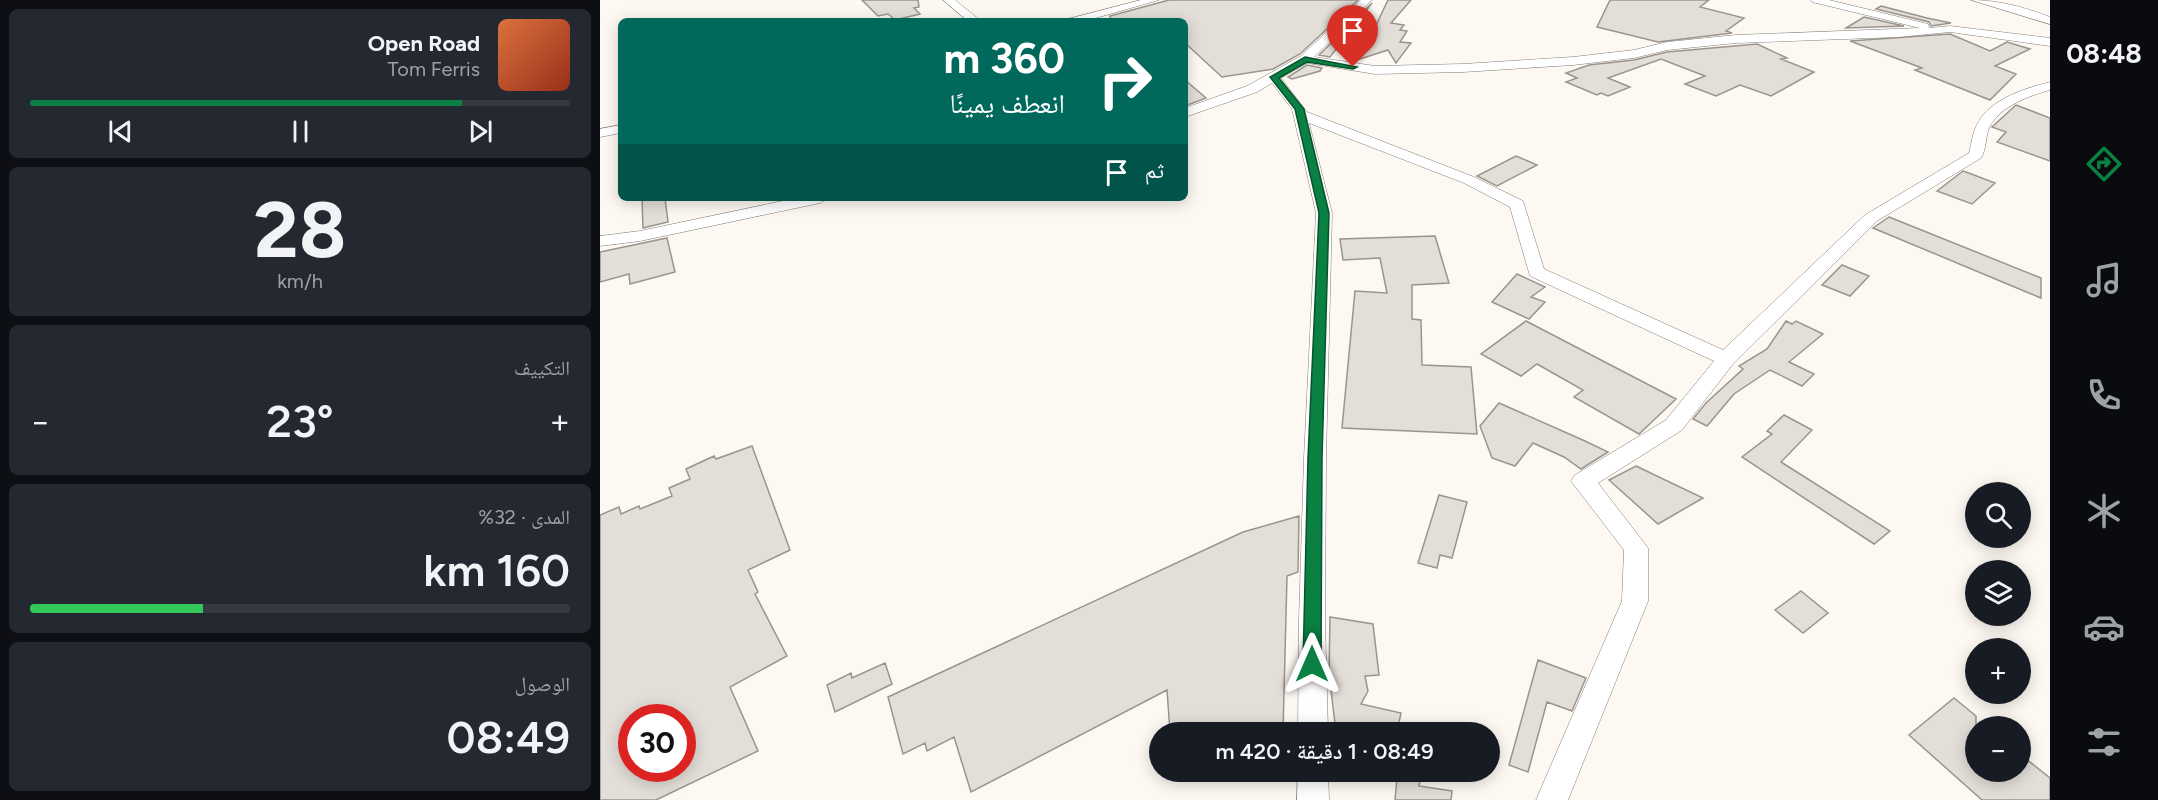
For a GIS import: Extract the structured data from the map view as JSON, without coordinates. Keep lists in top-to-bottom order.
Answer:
{
  "page": {
    "tabs": "08:48",
    "turn": ["360 m", "انعطف يمينًا"],
    "song": ["Open Road", "Tom Ferris"],
    "then": "ثم",
    "tile": [
      ["28", "km/h"],
      "التكييف",
      ["المدى · 32%", "160 km"],
      ["الوصول", "08:49"]
    ],
    "heat": ["−", "23°", "+"],
    "map_buttons": ["+", "−"],
    "limit": "30",
    "trip": "08:49 · 1 دقيقة · 420 m"
  }
}
